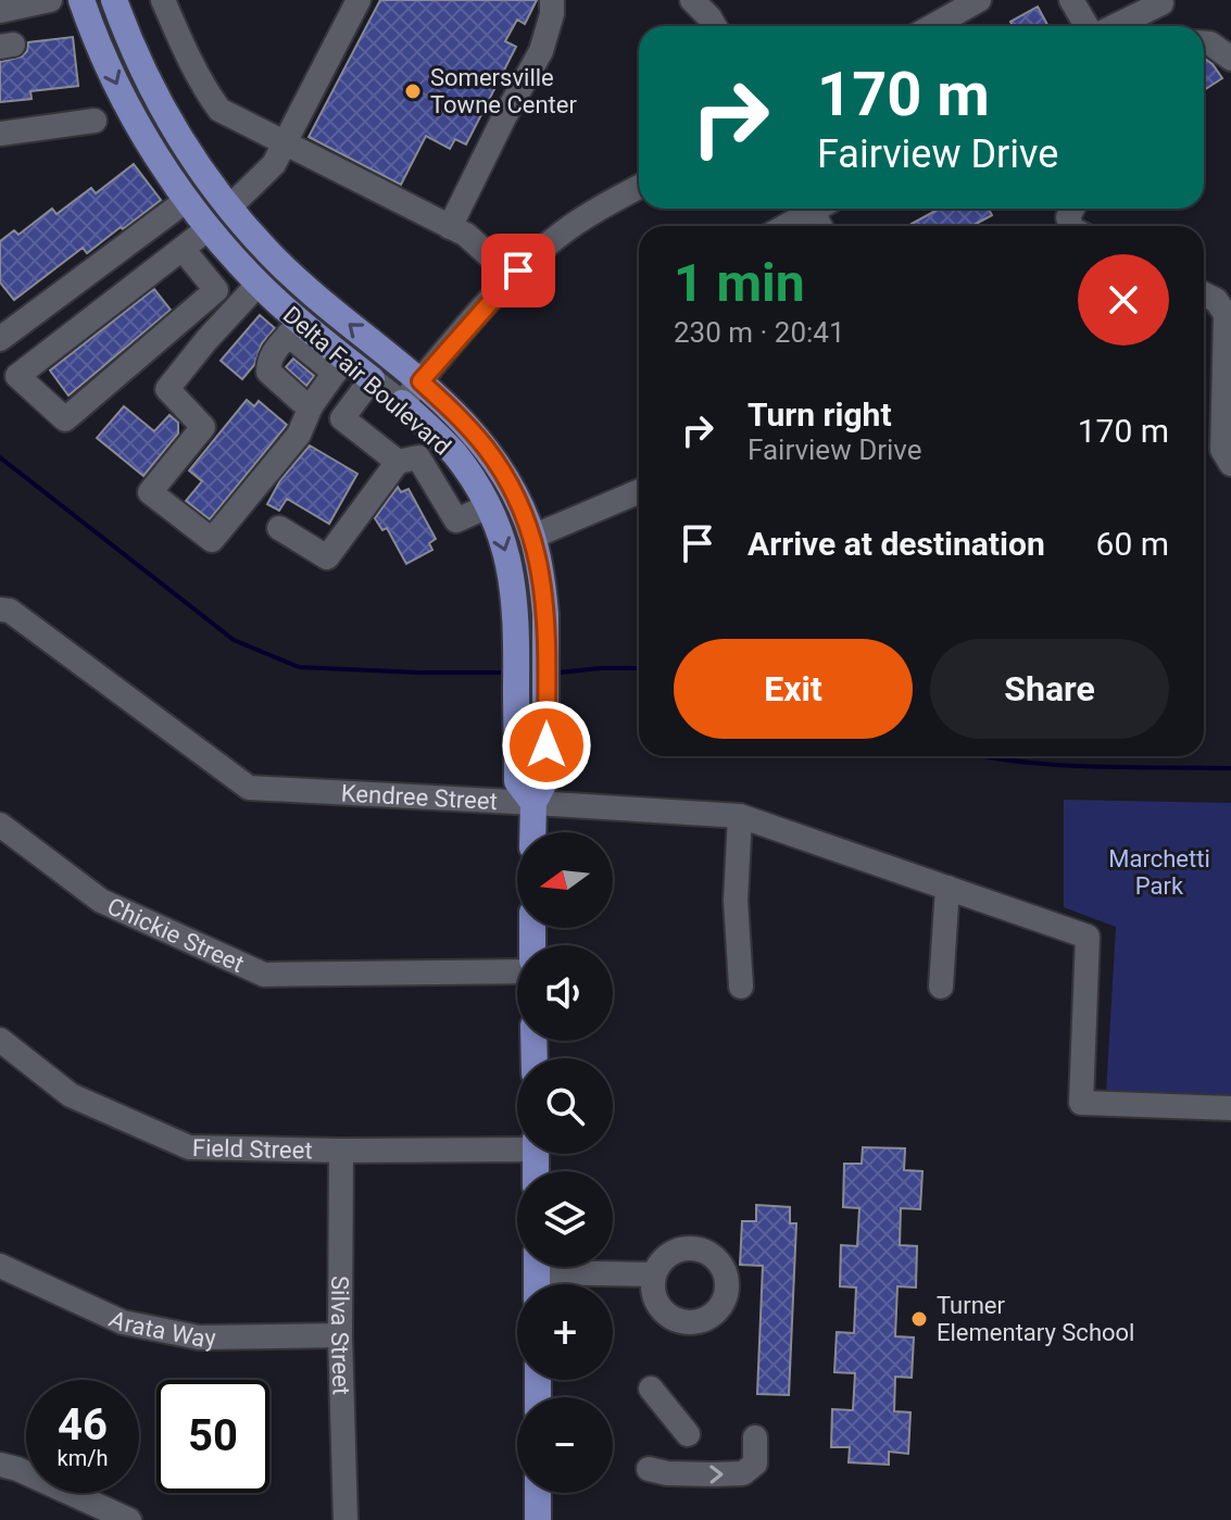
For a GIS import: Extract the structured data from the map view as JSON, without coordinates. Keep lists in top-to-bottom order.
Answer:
{
  "streets": {
    "main road": ["Delta Fair Boulevard"],
    "street": [
      "Kendree Street",
      "Chickie Street",
      "Field Street",
      "Arata Way",
      "Silva Street"
    ]
  },
  "crossings": [
    ["Delta Fair Boulevard", "Kendree Street"],
    ["Field Street", "Silva Street"],
    ["Arata Way", "Silva Street"]
  ],
  "parks": ["Marchetti Park"],
  "places": ["Somersville Towne Center", "Turner Elementary School"],
  "north": "left",
  "page": {
    "turn": ["170 m", "Fairview Drive"],
    "heading": ["1 min", "230 m · 20:41"],
    "list": [
      {
        "name": "Turn right",
        "note": "Fairview Drive",
        "value": "170 m"
      },
      {
        "name": "Arrive at destination",
        "value": "60 m"
      }
    ],
    "buttons": ["Exit", "Share"],
    "map_buttons": ["+", "−"],
    "speed": "46 km/h",
    "limit": "50"
  }
}
